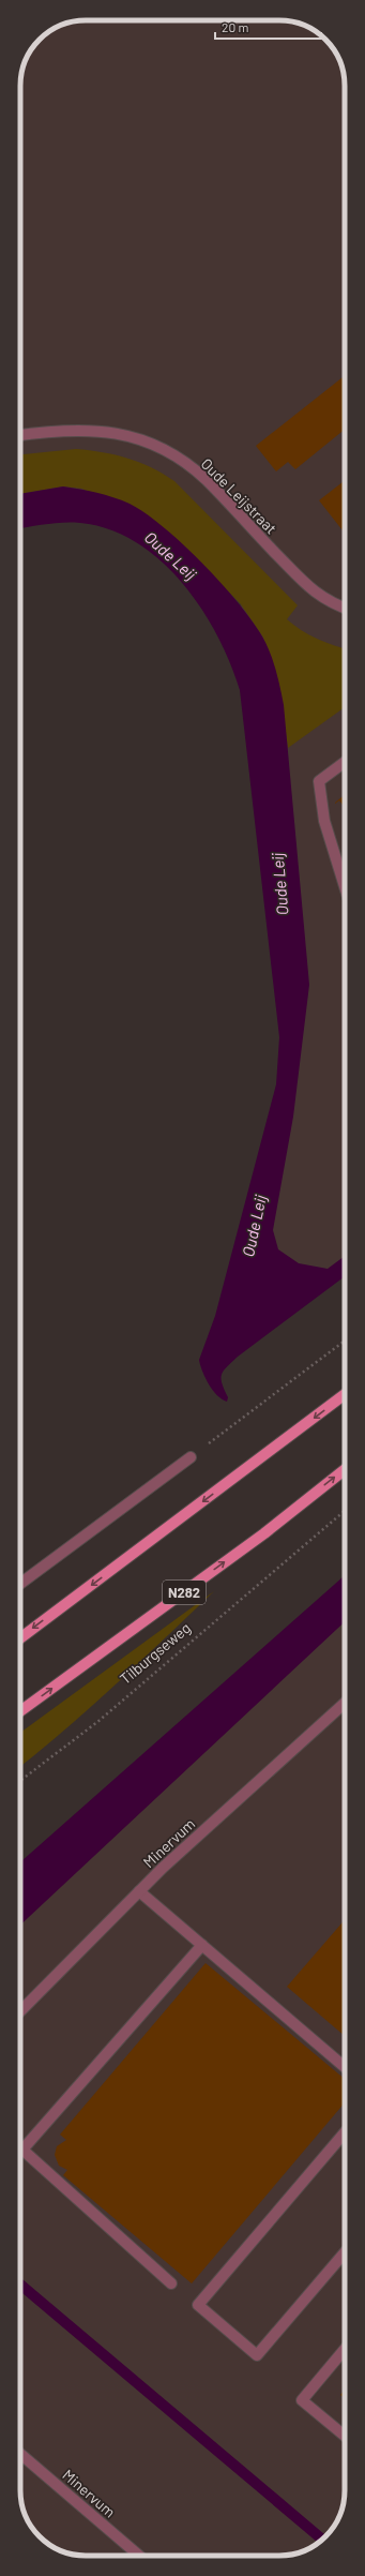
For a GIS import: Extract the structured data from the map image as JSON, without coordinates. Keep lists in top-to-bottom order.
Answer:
{
  "streets": {
    "main road": ["N282", "Tilburgseweg"],
    "street": ["Oude Leijstraat", "Minervum"]
  },
  "water": ["Oude Leij"],
  "scale_bar": "20 m"
}
